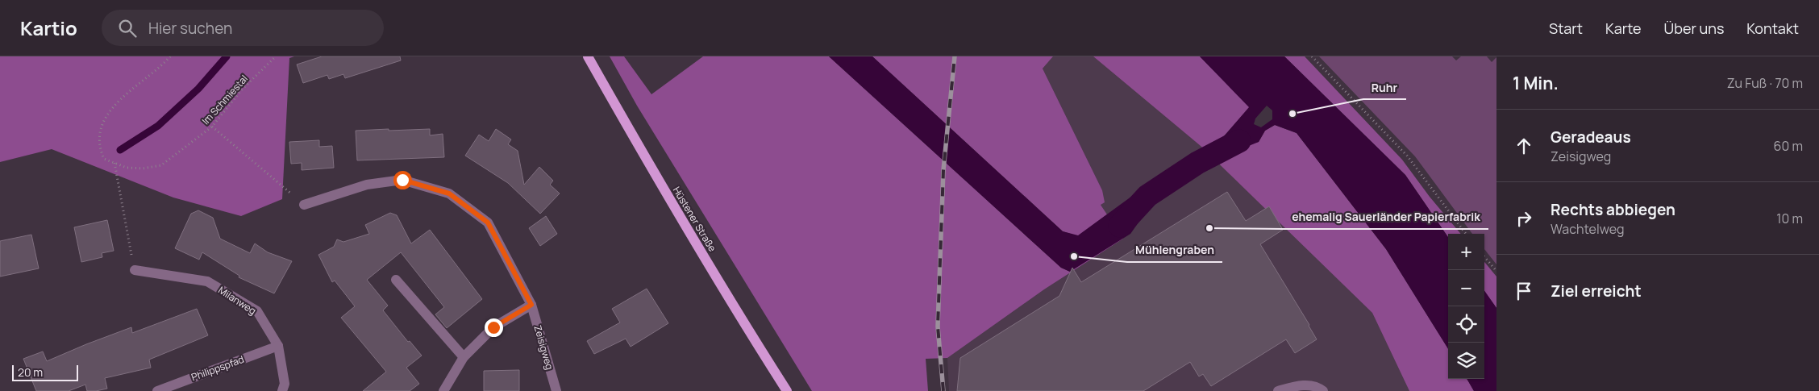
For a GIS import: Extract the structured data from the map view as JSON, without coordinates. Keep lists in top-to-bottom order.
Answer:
{
  "streets": {
    "main road": ["Hüstener Straße"],
    "street": ["Milanweg", "Zeisigweg", "Philippspfad"],
    "path": ["Im Schmiestal"]
  },
  "crossings": [
    ["Milanweg", "Philippspfad"]
  ],
  "places": ["Ruhr", "ehemalig Sauerländer Papierfabrik", "Mühlengraben"],
  "scale_bar": "20 m",
  "page": {
    "header": "Kartio",
    "search": "Hier suchen",
    "nav": [
      "Start",
      "Karte",
      "Über uns",
      "Kontakt"
    ],
    "heading": ["1 Min.", "Zu Fuß · 70 m"],
    "list": [
      ["Geradeaus", "Zeisigweg", "60 m"],
      ["Rechts abbiegen", "Wachtelweg", "10 m"],
      "Ziel erreicht"
    ],
    "map_buttons": ["+", "−"],
    "scale": "20 m"
  }
}
